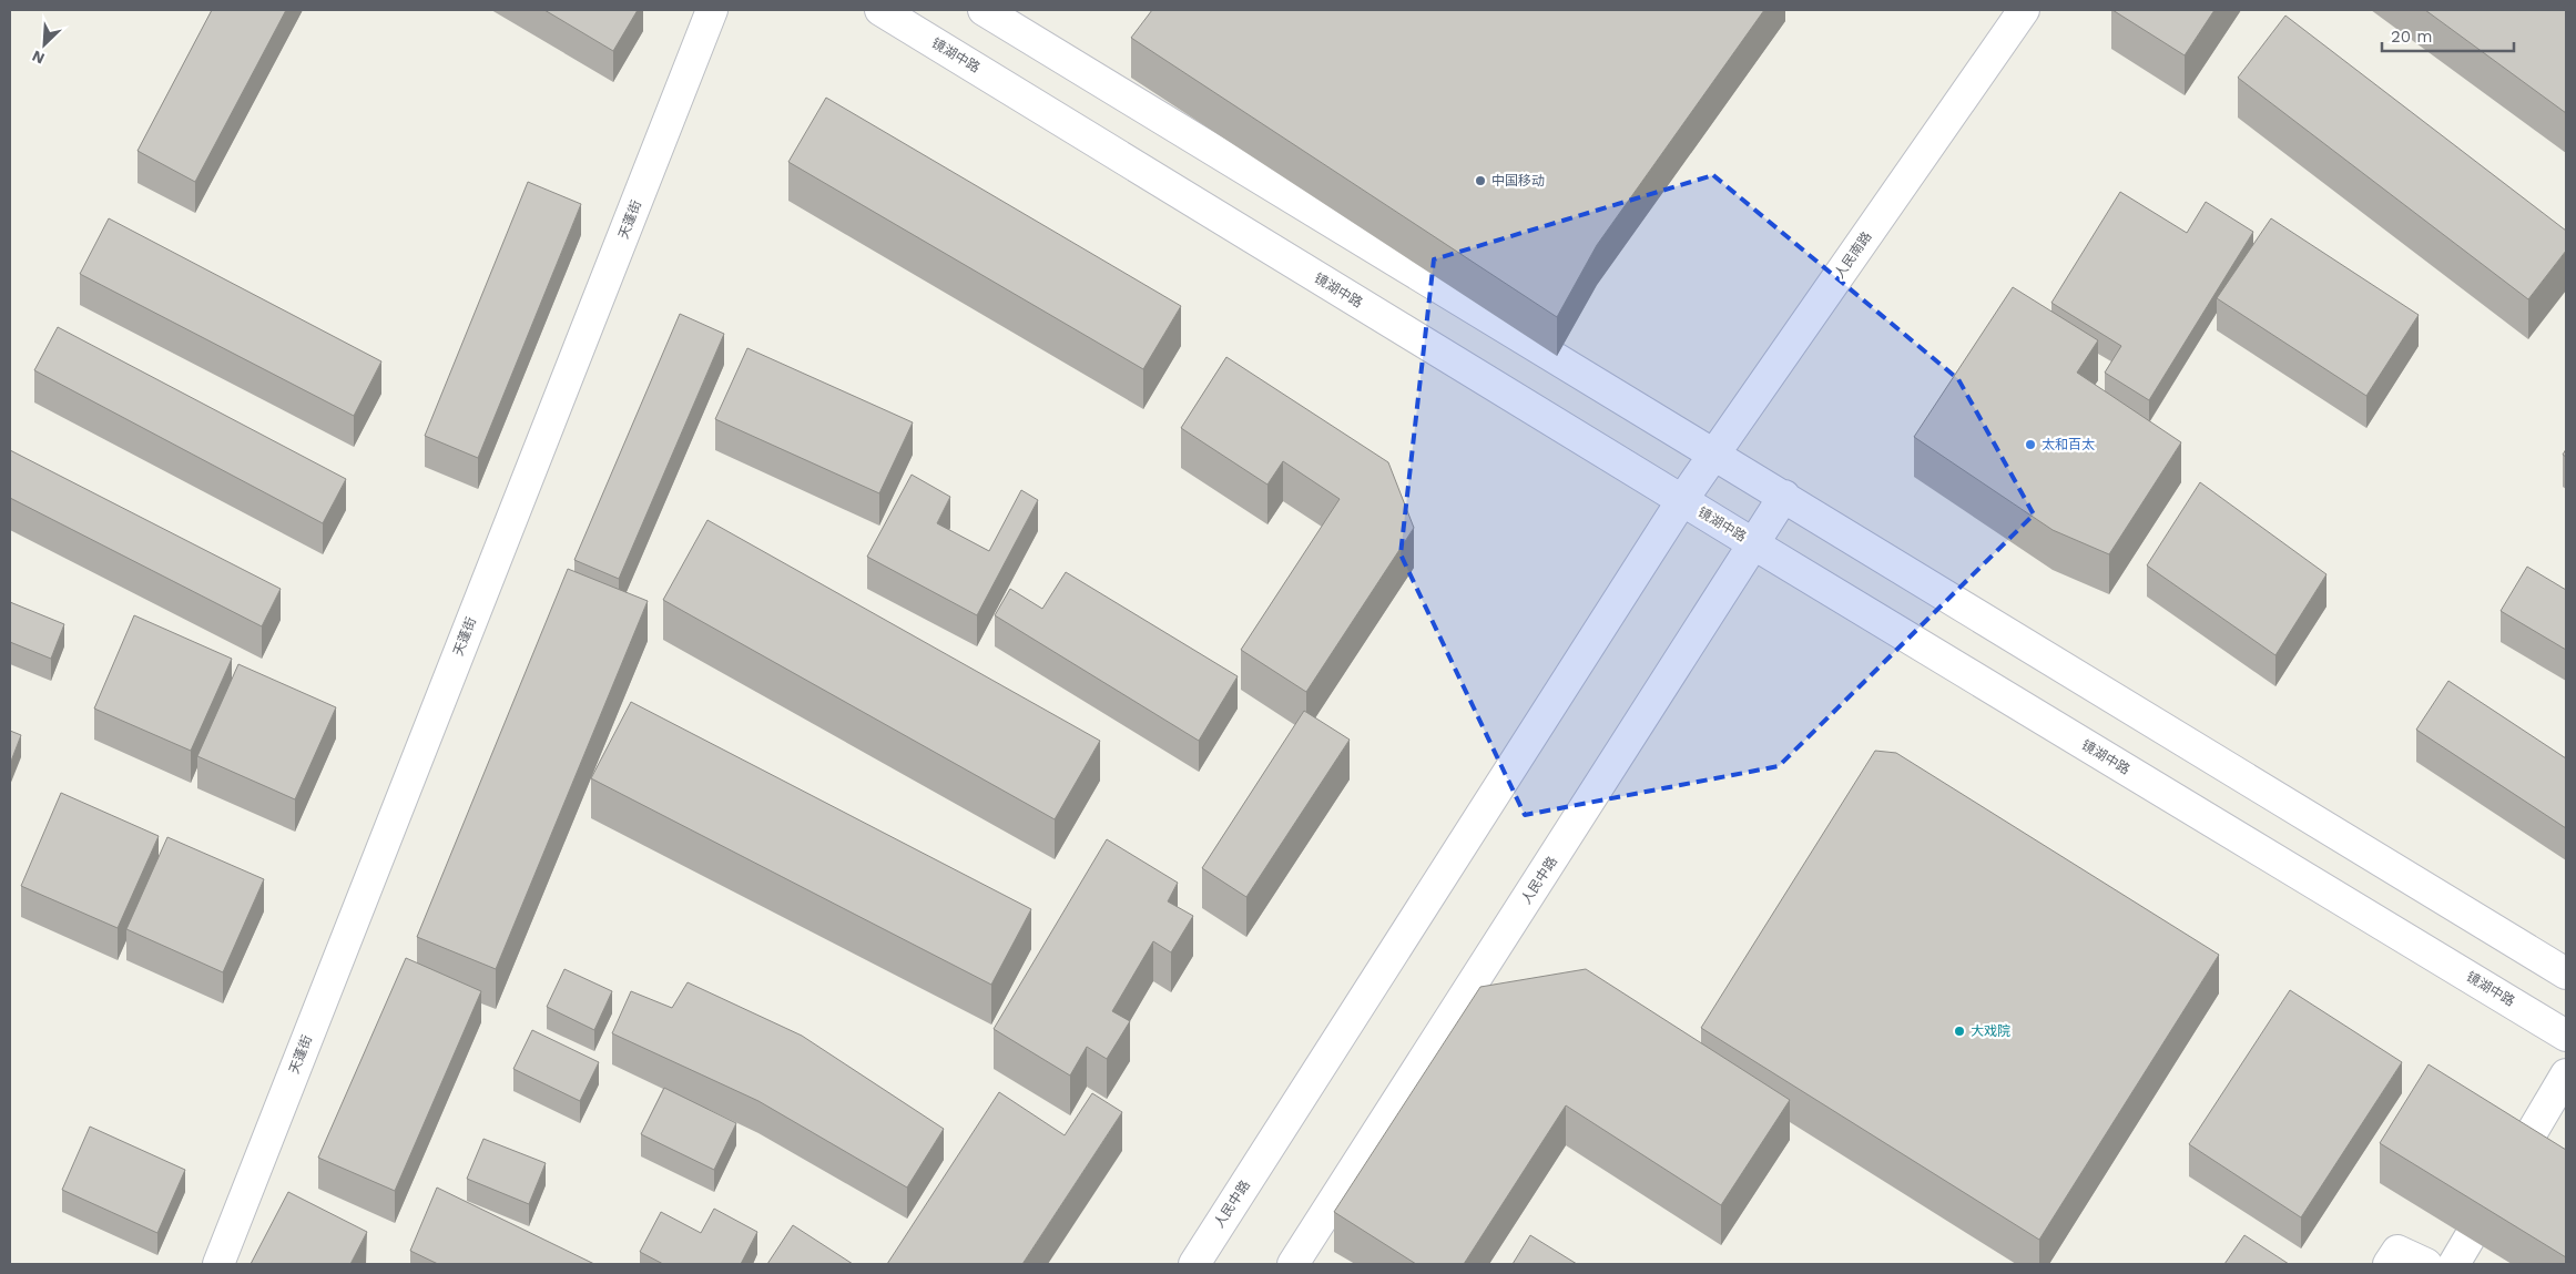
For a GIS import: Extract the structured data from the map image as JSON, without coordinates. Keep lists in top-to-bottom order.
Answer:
{
  "streets": {
    "main road": [
      "镜湖中路",
      "天蓬街",
      "人民南路",
      "人民中路"
    ]
  },
  "crossings": [
    ["镜湖中路", "人民南路"],
    ["镜湖中路", "人民中路"],
    ["人民南路", "人民中路"]
  ],
  "places": ["中国移动", "太和百太", "大戏院"],
  "scale_bar": "20 m",
  "north": "bottom left"
}
